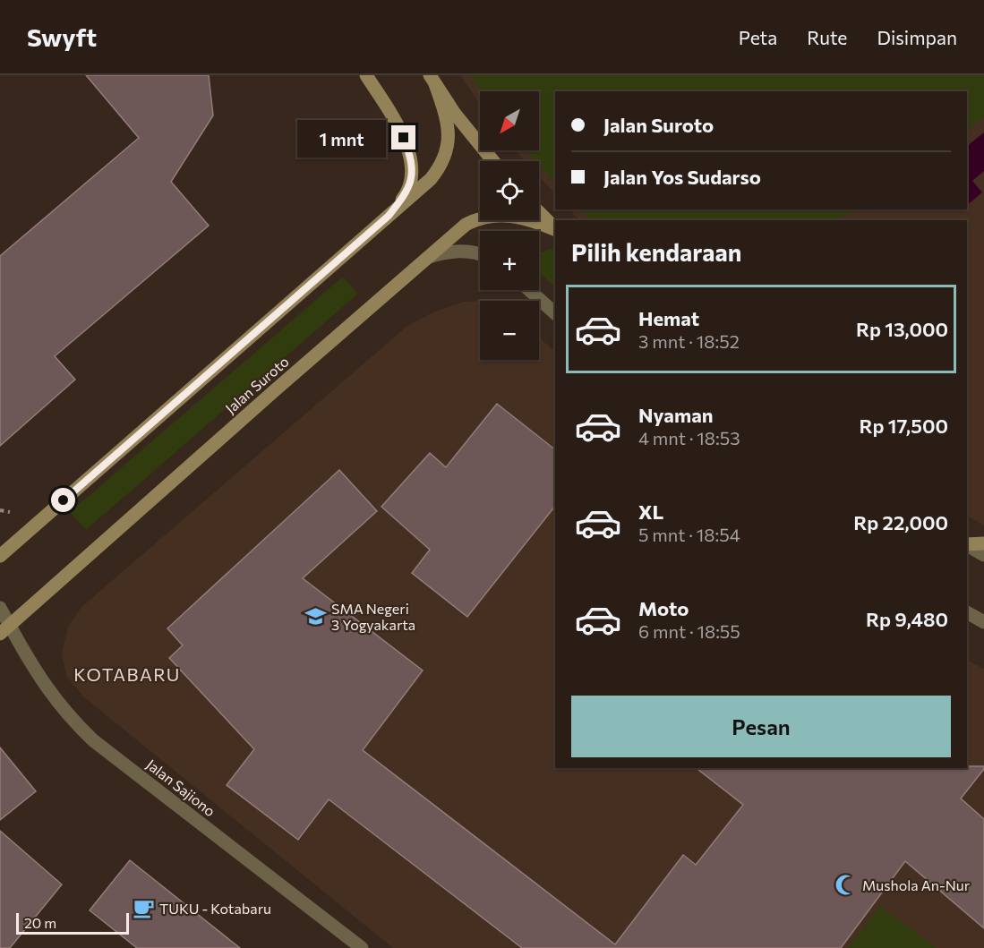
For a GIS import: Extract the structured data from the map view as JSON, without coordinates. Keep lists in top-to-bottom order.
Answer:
{
  "streets": {
    "main road": ["Jalan Suroto"],
    "street": ["Jalan Sajiono"]
  },
  "crossings": [
    ["Jalan Suroto", "Jalan Sajiono"]
  ],
  "districts": ["KOTABARU"],
  "places": {
    "school or university": ["SMA Negeri 3 Yogyakarta"],
    "mosque": ["Mushola An-Nur"],
    "cafe": ["TUKU - Kotabaru"]
  },
  "scale_bar": "20 m",
  "north": "bottom left",
  "page": {
    "header": "Swyft",
    "nav": ["Peta", "Rute", "Disimpan"],
    "map_buttons": ["+", "−"],
    "banner": ["Jalan Suroto", "Jalan Yos Sudarso"],
    "bubble": "1 mnt",
    "heading": "Pilih kendaraan",
    "list": [
      {
        "name": "Hemat",
        "note": "3 mnt · 18:52",
        "value": "Rp 13,000"
      },
      {
        "name": "Nyaman",
        "note": "4 mnt · 18:53",
        "value": "Rp 17,500"
      },
      {
        "name": "XL",
        "note": "5 mnt · 18:54",
        "value": "Rp 22,000"
      },
      {
        "name": "Moto",
        "note": "6 mnt · 18:55",
        "value": "Rp 9,480"
      }
    ],
    "buttons": "Pesan",
    "scale": "20 m"
  }
}
